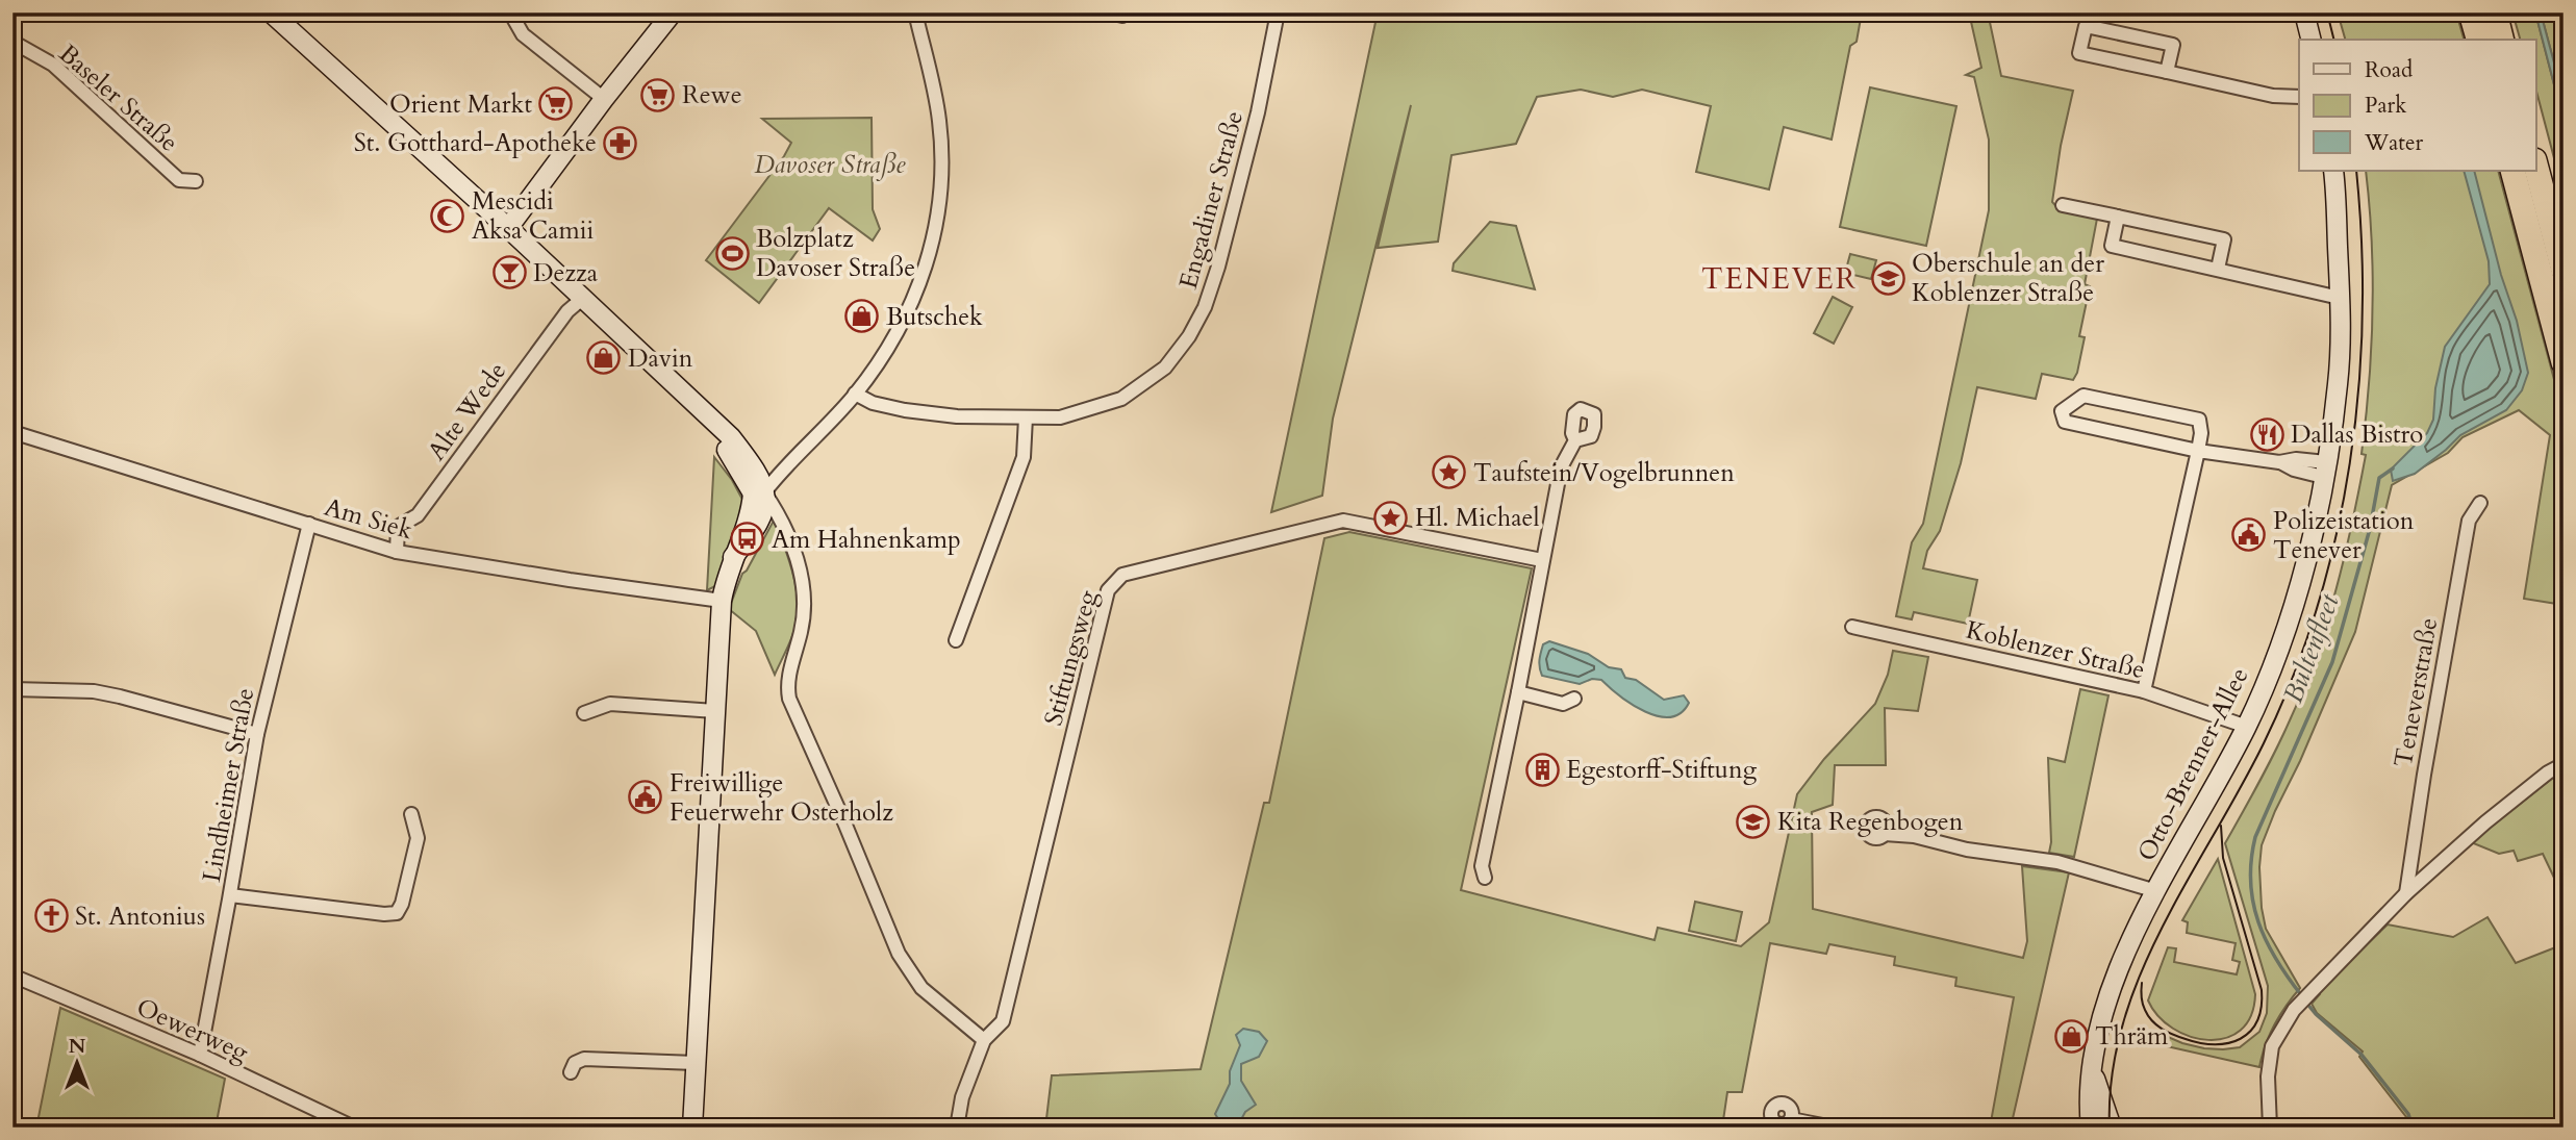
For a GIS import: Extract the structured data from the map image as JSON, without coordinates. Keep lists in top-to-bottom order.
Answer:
{
  "streets": {
    "street": [
      "Baseler Straße",
      "Engadiner Straße",
      "Alte Wede",
      "Am Siek",
      "Koblenzer Straße",
      "Stiftungsweg",
      "Teneverstraße",
      "Otto-Brenner-Allee",
      "Lindheimer Straße",
      "Oewerweg"
    ]
  },
  "crossings": [
    ["Alte Wede", "Am Siek"],
    ["Am Siek", "Lindheimer Straße"],
    ["Koblenzer Straße", "Otto-Brenner-Allee"],
    ["Lindheimer Straße", "Oewerweg"]
  ],
  "districts": ["TENEVER"],
  "water": ["Bultenfleet"],
  "parks": ["Davoser Straße"],
  "places": {
    "supermarket": ["Rewe", "Orient Markt"],
    "pharmacy": ["St. Gotthard-Apotheke"],
    "mosque": ["Mescidi Aksa Camii"],
    "sports": ["Bolzplatz Davoser Straße"],
    "bar": ["Dezza"],
    "school or university": ["Oberschule an der Koblenzer Straße", "Kita Regenbogen"],
    "shop": ["Butschek", "Davin", "Thräm"],
    "restaurant": ["Dallas Bistro"],
    "place": ["Taufstein/Vogelbrunnen", "Hl. Michael"],
    "public building": ["Polizeistation Tenever", "Freiwillige Feuerwehr Osterholz"],
    "bus stop": ["Am Hahnenkamp"],
    "building": ["Egestorff-Stiftung"],
    "church": ["St. Antonius"]
  },
  "legend": ["Road", "Park", "Water"],
  "north": "top"
}
